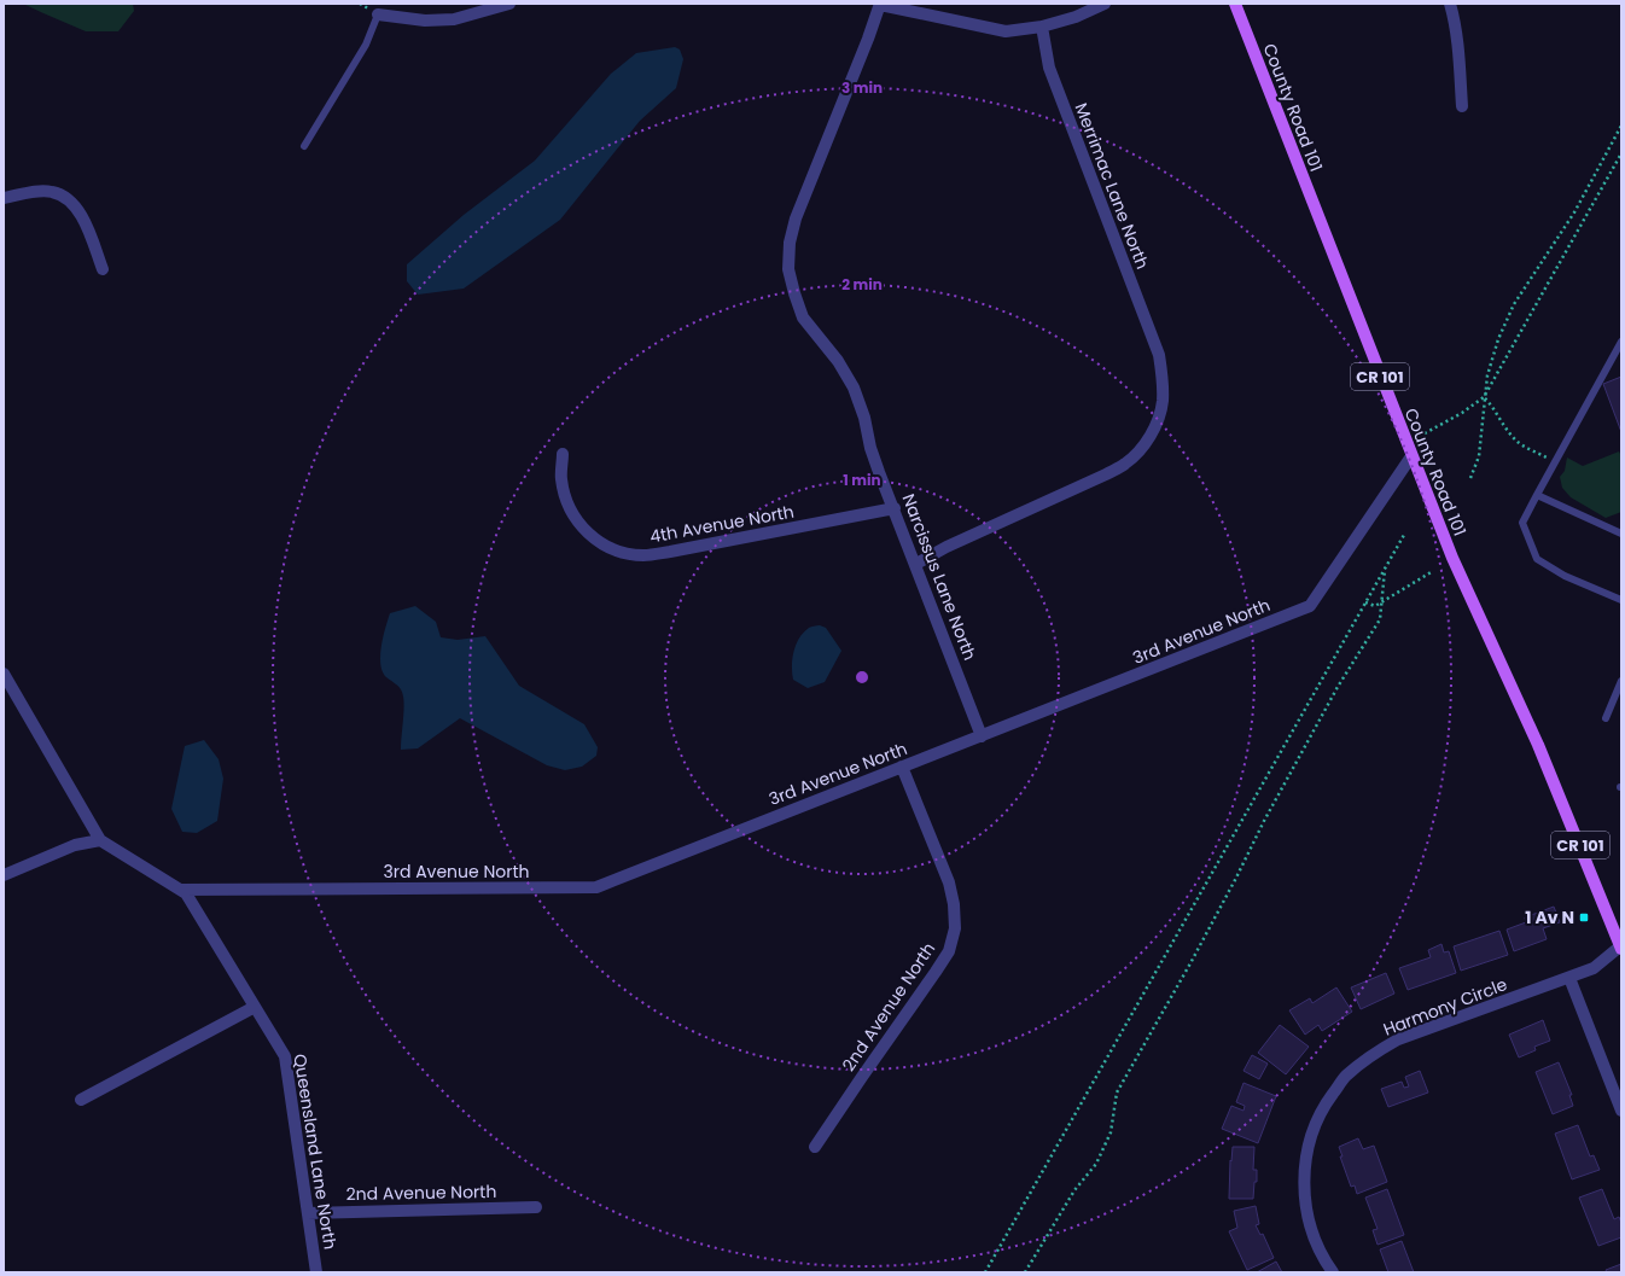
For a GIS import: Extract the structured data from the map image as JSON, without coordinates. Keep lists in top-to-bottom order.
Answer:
{
  "streets": {
    "main road": ["County Road 101", "CR 101"],
    "street": [
      "Merrimac Lane North",
      "4th Avenue North",
      "Narcissus Lane North",
      "3rd Avenue North",
      "2nd Avenue North",
      "Harmony Circle",
      "Queensland Lane North"
    ]
  },
  "crossings": [
    ["County Road 101", "3rd Avenue North"],
    ["County Road 101", "Harmony Circle"],
    ["Merrimac Lane North", "Narcissus Lane North"],
    ["4th Avenue North", "Narcissus Lane North"],
    ["Narcissus Lane North", "3rd Avenue North"],
    ["3rd Avenue North", "2nd Avenue North"],
    ["3rd Avenue North", "Queensland Lane North"],
    ["2nd Avenue North", "Queensland Lane North"]
  ],
  "places": {
    "transit": ["1 Av N"]
  },
  "rings": ["3 min", "2 min", "1 min"]
}
